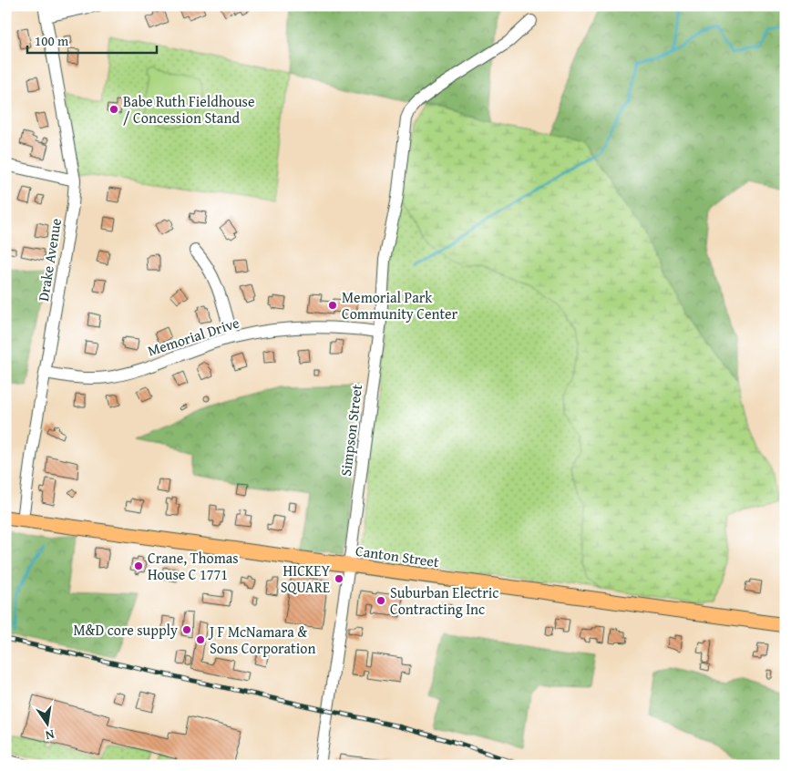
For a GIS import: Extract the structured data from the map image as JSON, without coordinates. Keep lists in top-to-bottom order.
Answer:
{
  "streets": {
    "main road": ["Canton Street"],
    "street": ["Drake Avenue", "Memorial Drive", "Simpson Street"]
  },
  "crossings": [
    ["Drake Avenue", "Memorial Drive"],
    ["Drake Avenue", "Canton Street"],
    ["Memorial Drive", "Simpson Street"],
    ["Simpson Street", "Canton Street"]
  ],
  "places": [
    "Babe Ruth Fieldhouse / Concession Stand",
    "Memorial Park Community Center",
    "Crane, Thomas House C 1771",
    "HICKEY SQUARE",
    "Suburban Electric Contracting Inc",
    "M&D core supply",
    "J F McNamara & Sons Corporation"
  ],
  "scale_bar": "100 m",
  "north": "bottom"
}
